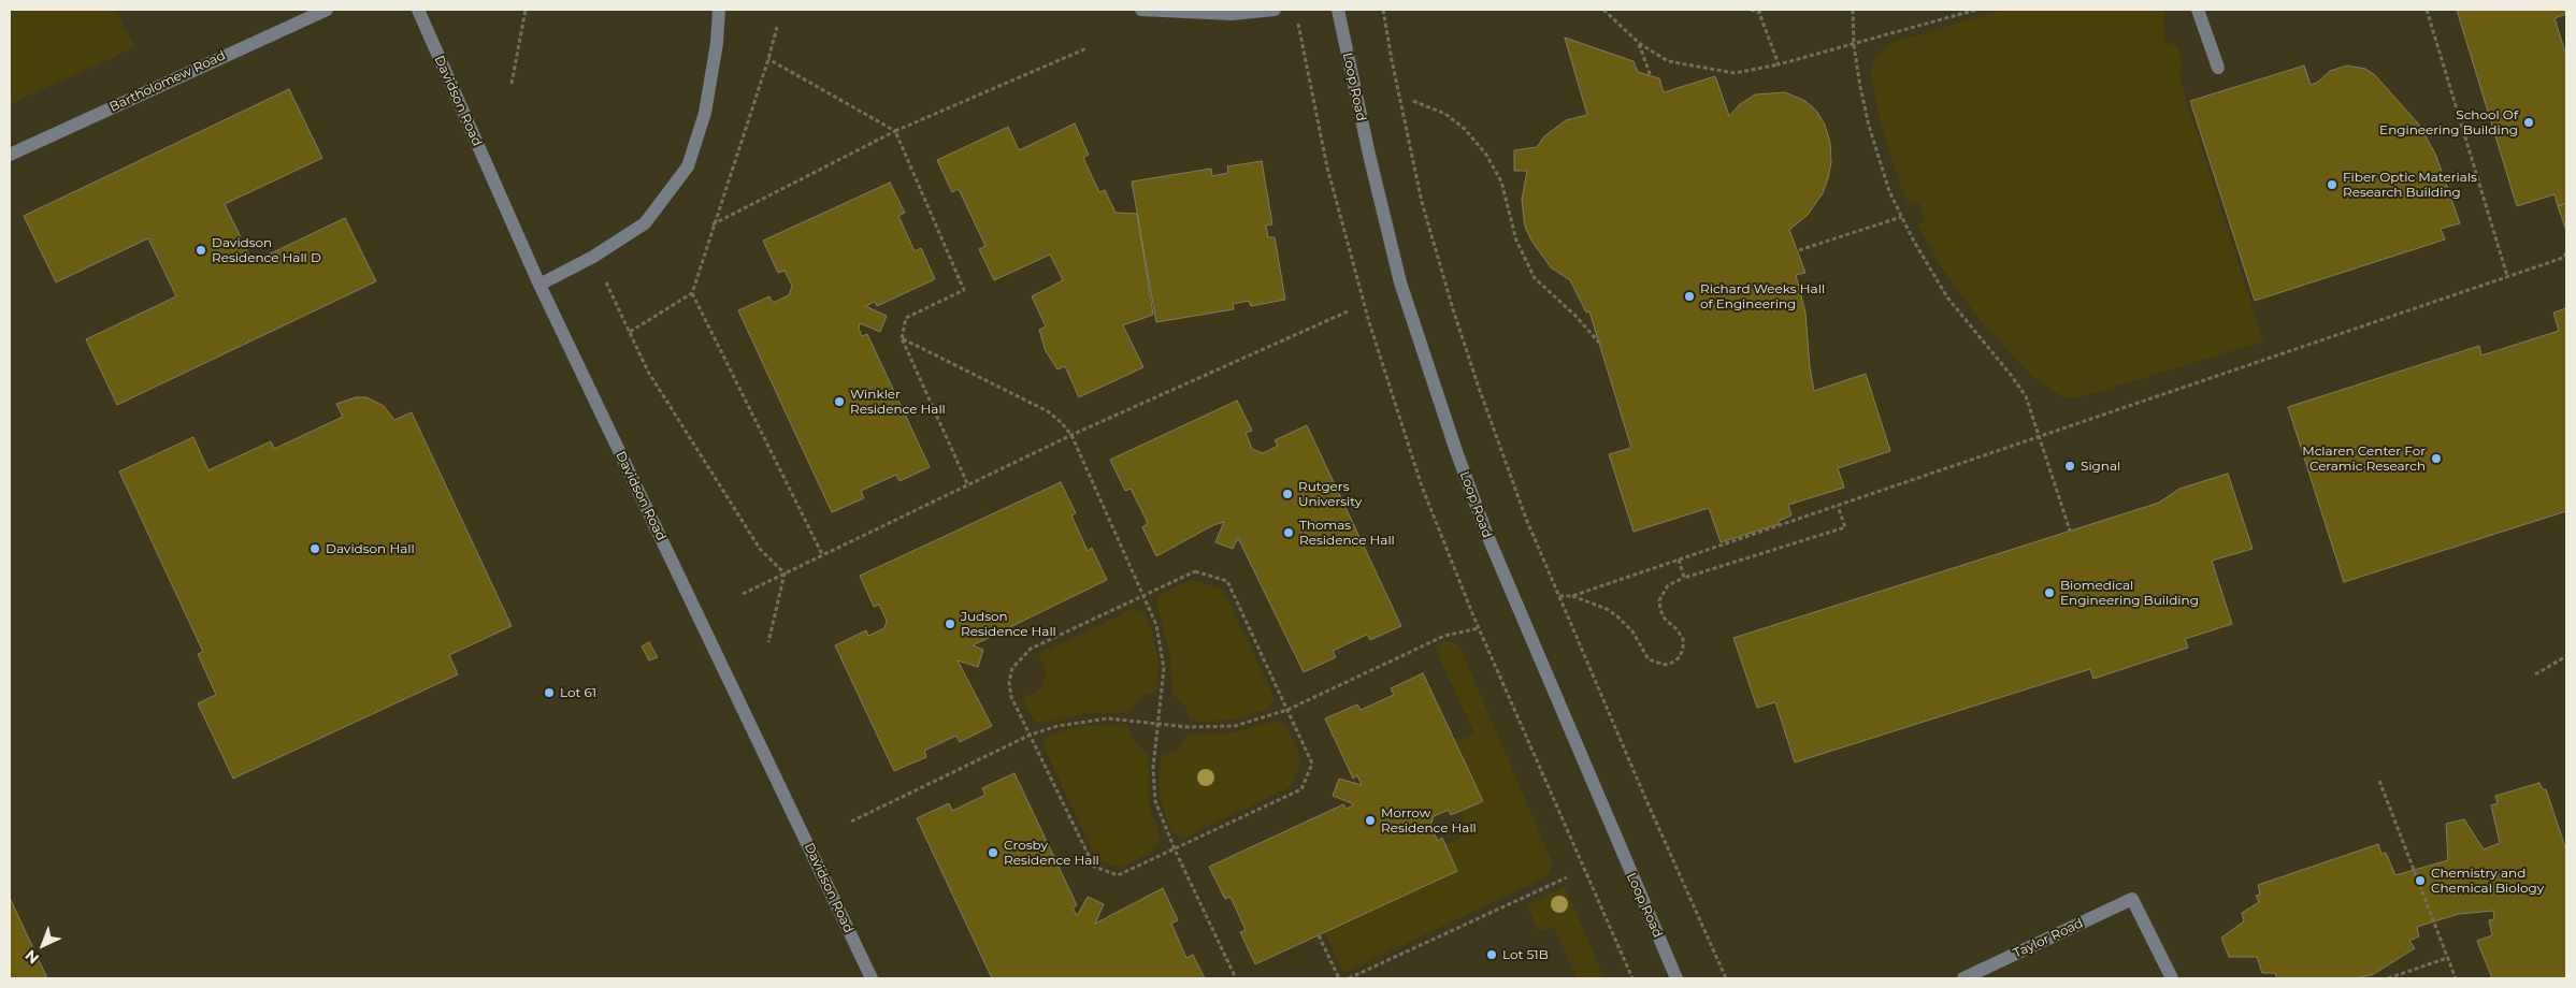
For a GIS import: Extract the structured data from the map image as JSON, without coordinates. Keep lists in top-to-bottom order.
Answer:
{
  "streets": {
    "street": [
      "Bartholomew Road",
      "Loop Road",
      "Davidson Road",
      "Taylor Road"
    ]
  },
  "places": [
    "School Of Engineering Building",
    "Fiber Optic Materials Research Building",
    "Davidson Residence Hall D",
    "Richard Weeks Hall of Engineering",
    "Winkler Residence Hall",
    "Mclaren Center For Ceramic Research",
    "Signal",
    "Rutgers University",
    "Thomas Residence Hall",
    "Davidson Hall",
    "Biomedical Engineering Building",
    "Judson Residence Hall",
    "Lot 61",
    "Morrow Residence Hall",
    "Crosby Residence Hall",
    "Chemistry and Chemical Biology",
    "Lot 51B"
  ],
  "north": "bottom left"
}
